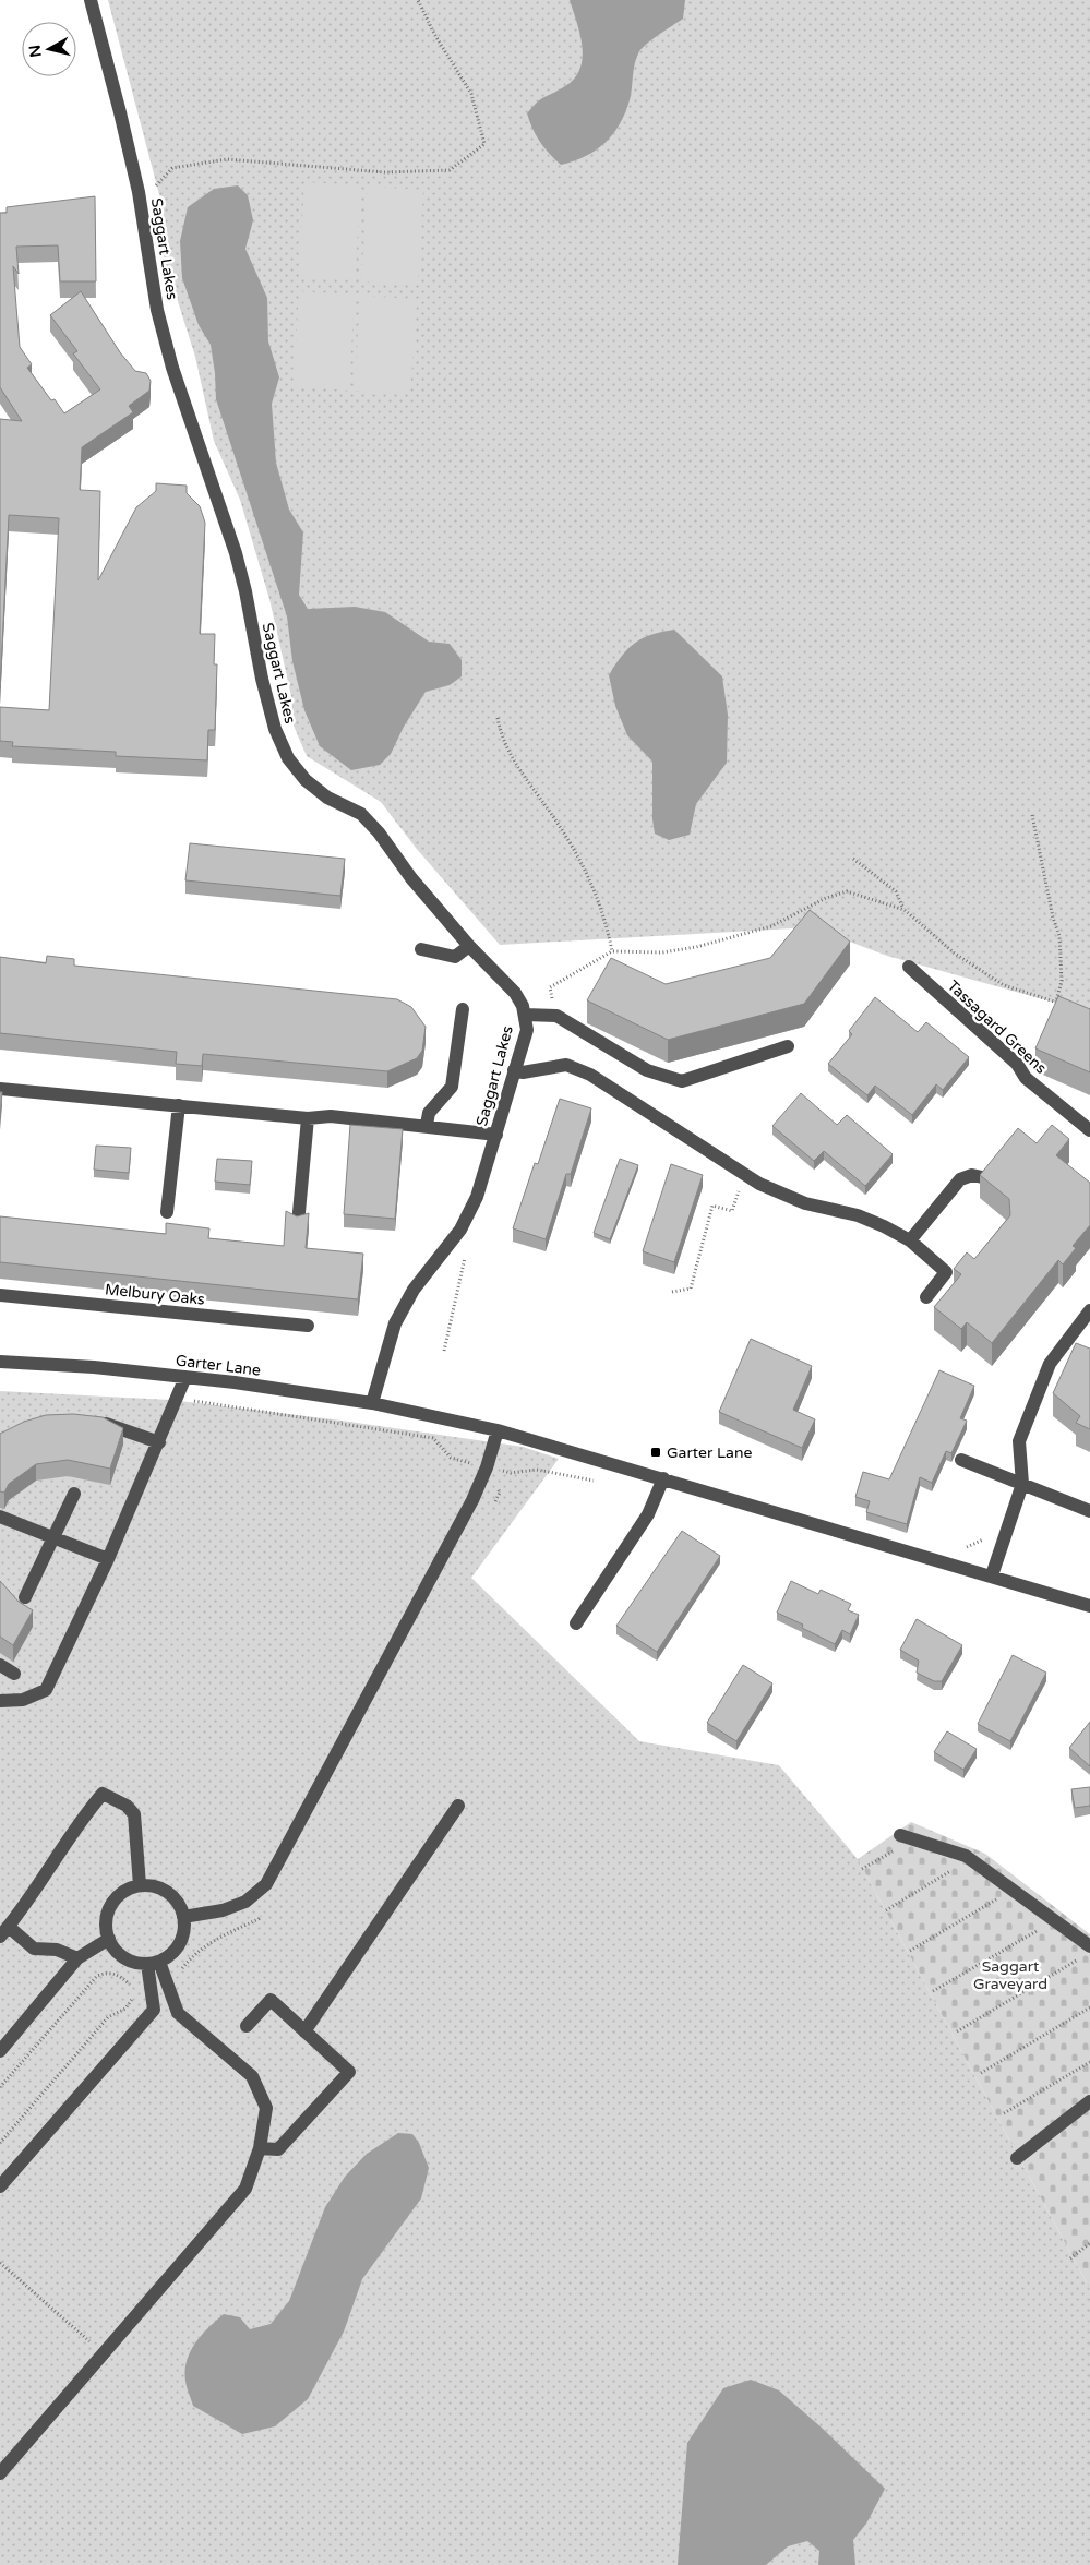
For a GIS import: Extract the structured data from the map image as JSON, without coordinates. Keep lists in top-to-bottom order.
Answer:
{
  "streets": {
    "street": [
      "Saggart Lakes",
      "Tassagard Greens",
      "Melbury Oaks",
      "Garter Lane"
    ]
  },
  "crossings": [
    ["Saggart Lakes", "Garter Lane"]
  ],
  "parks": ["Saggart Graveyard"],
  "places": {
    "transit": ["Garter Lane"]
  },
  "north": "left"
}
